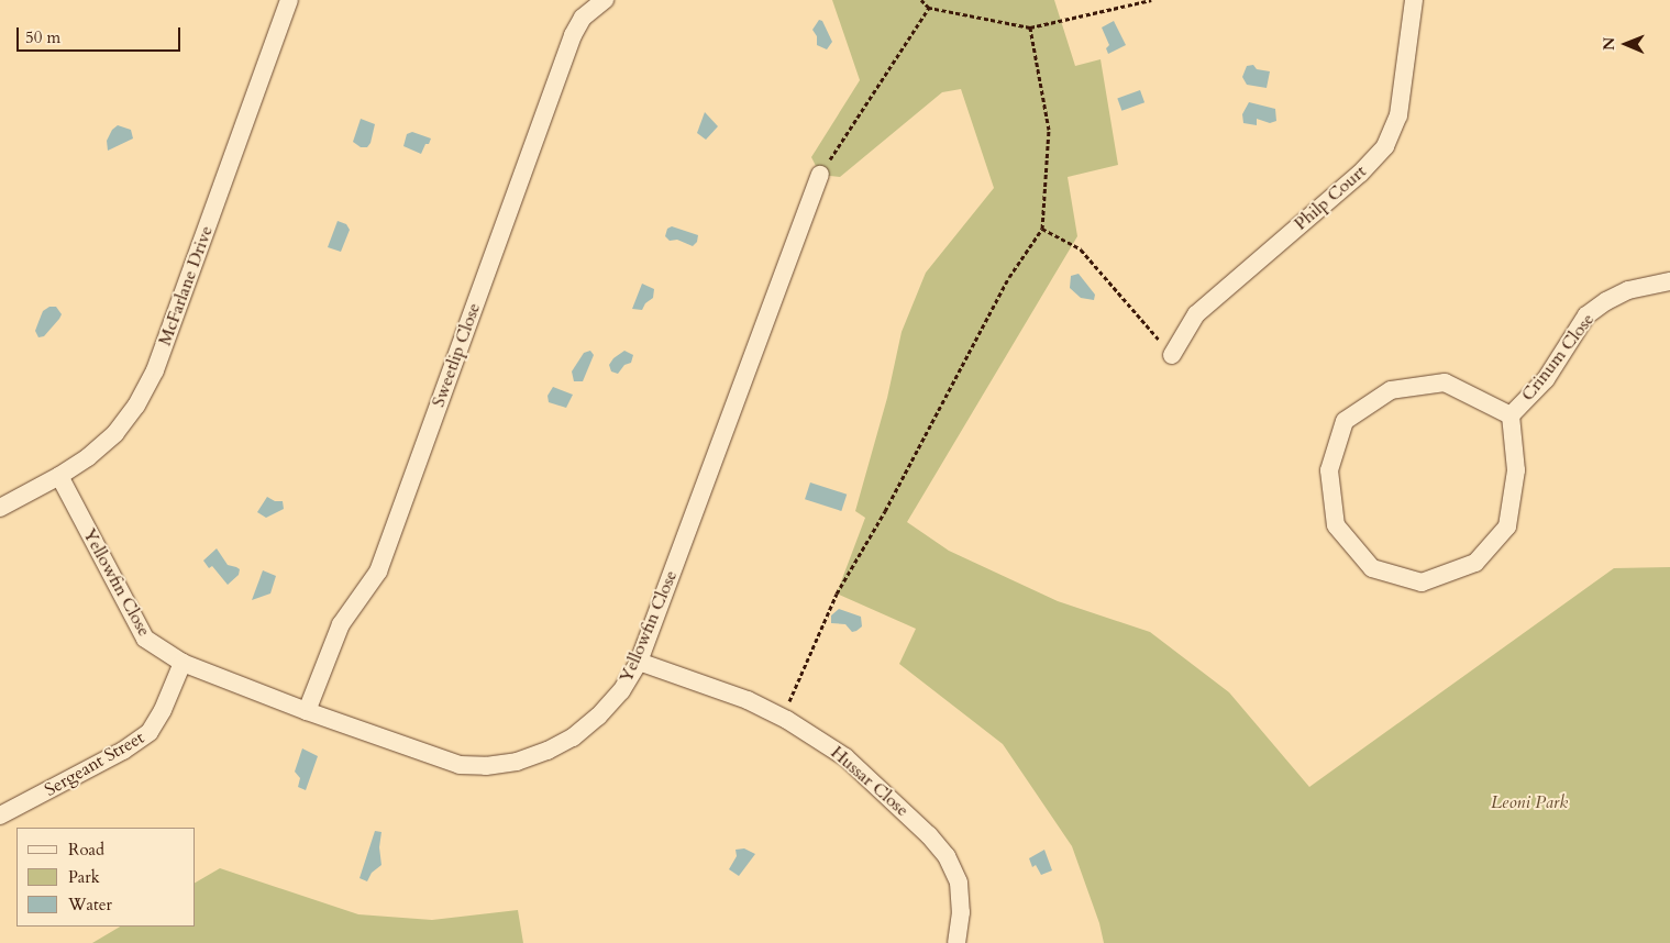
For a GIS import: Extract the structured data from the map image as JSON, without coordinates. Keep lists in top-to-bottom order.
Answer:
{
  "streets": {
    "street": [
      "Philp Court",
      "McFarlane Drive",
      "Sweetlip Close",
      "Crinum Close",
      "Yellowfin Close",
      "Sergeant Street",
      "Hussar Close"
    ]
  },
  "crossings": [
    ["McFarlane Drive", "Yellowfin Close"],
    ["Sweetlip Close", "Yellowfin Close"],
    ["Yellowfin Close", "Sergeant Street"],
    ["Yellowfin Close", "Hussar Close"]
  ],
  "parks": ["Leoni Park"],
  "legend": ["Road", "Park", "Water"],
  "scale_bar": "50 m",
  "north": "left"
}
